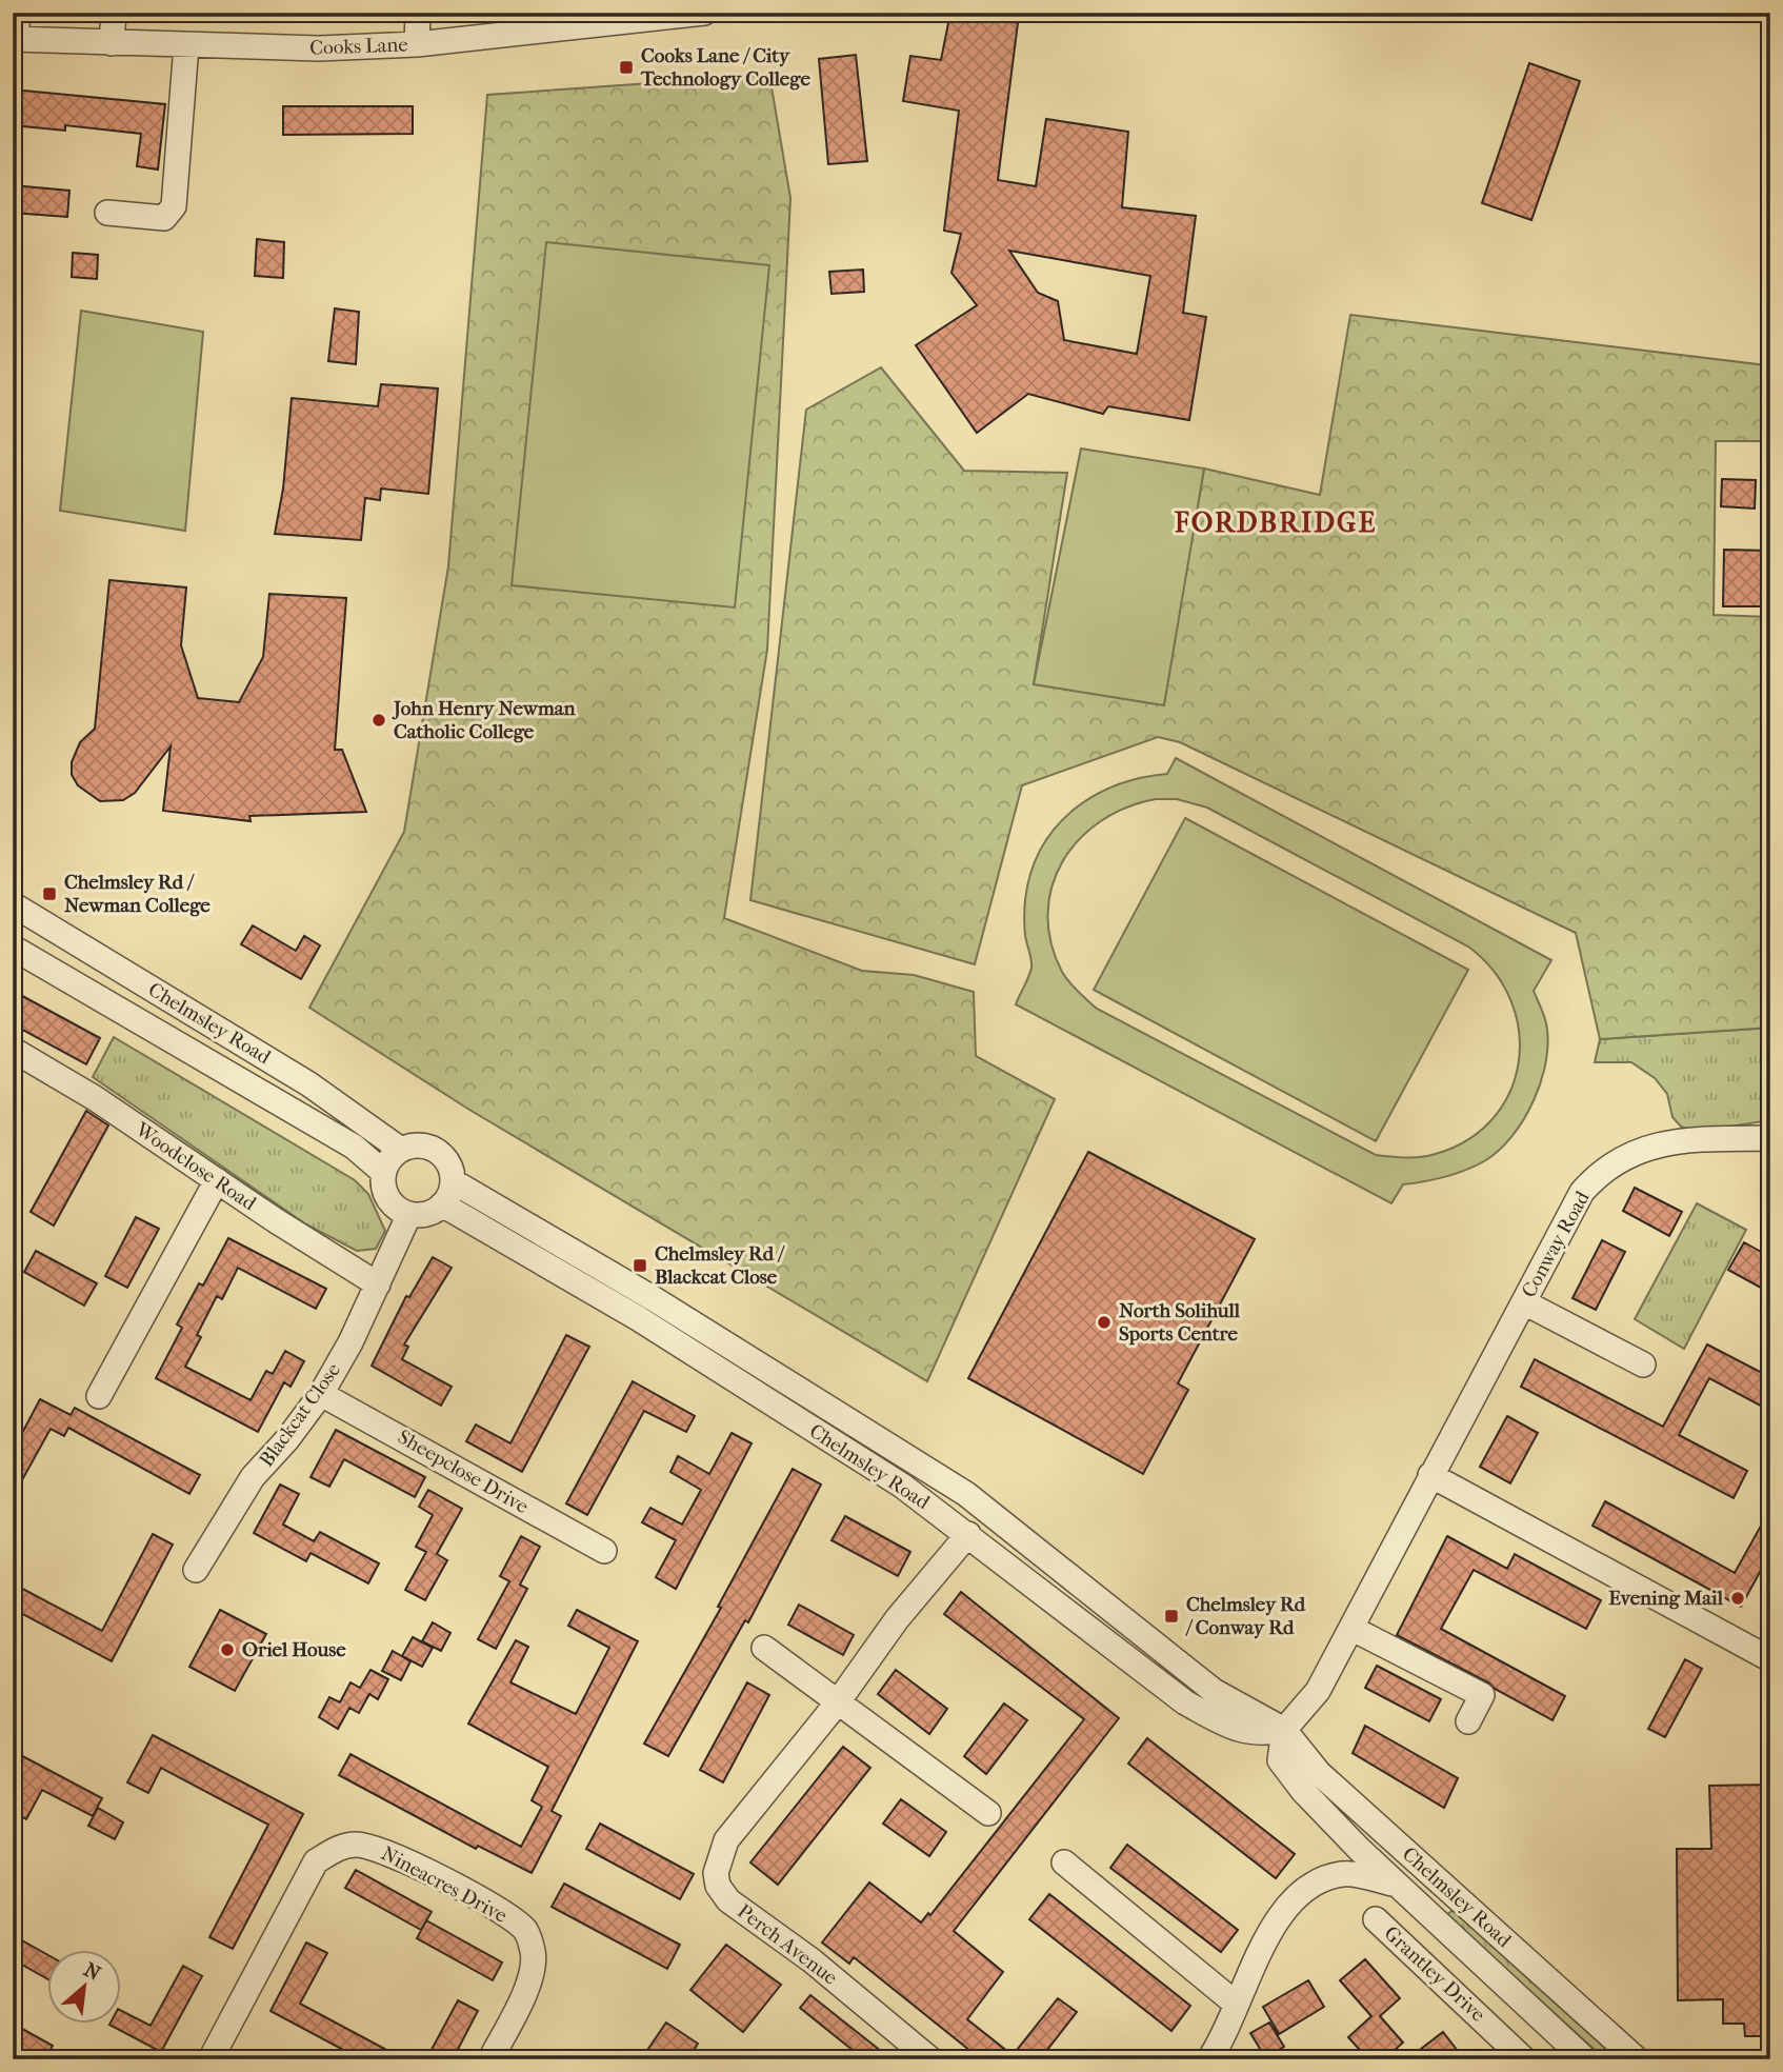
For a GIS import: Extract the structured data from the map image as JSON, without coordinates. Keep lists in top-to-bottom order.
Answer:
{
  "streets": {
    "street": [
      "Cooks Lane",
      "Chelmsley Road",
      "Woodclose Road",
      "Conway Road",
      "Blackcat Close",
      "Sheepclose Drive",
      "Nineacres Drive",
      "Perch Avenue",
      "Grantley Drive"
    ]
  },
  "crossings": [
    ["Chelmsley Road", "Conway Road"],
    ["Chelmsley Road", "Blackcat Close"],
    ["Chelmsley Road", "Perch Avenue"],
    ["Woodclose Road", "Blackcat Close"],
    ["Blackcat Close", "Sheepclose Drive"]
  ],
  "districts": ["FORDBRIDGE"],
  "places": {
    "transit": [
      "Cooks Lane / City Technology College",
      "Chelmsley Rd / Newman College",
      "Chelmsley Rd / Blackcat Close",
      "Chelmsley Rd / Conway Rd"
    ],
    "other": [
      "John Henry Newman Catholic College",
      "North Solihull Sports Centre",
      "Evening Mail",
      "Oriel House"
    ]
  },
  "north": "top right"
}
